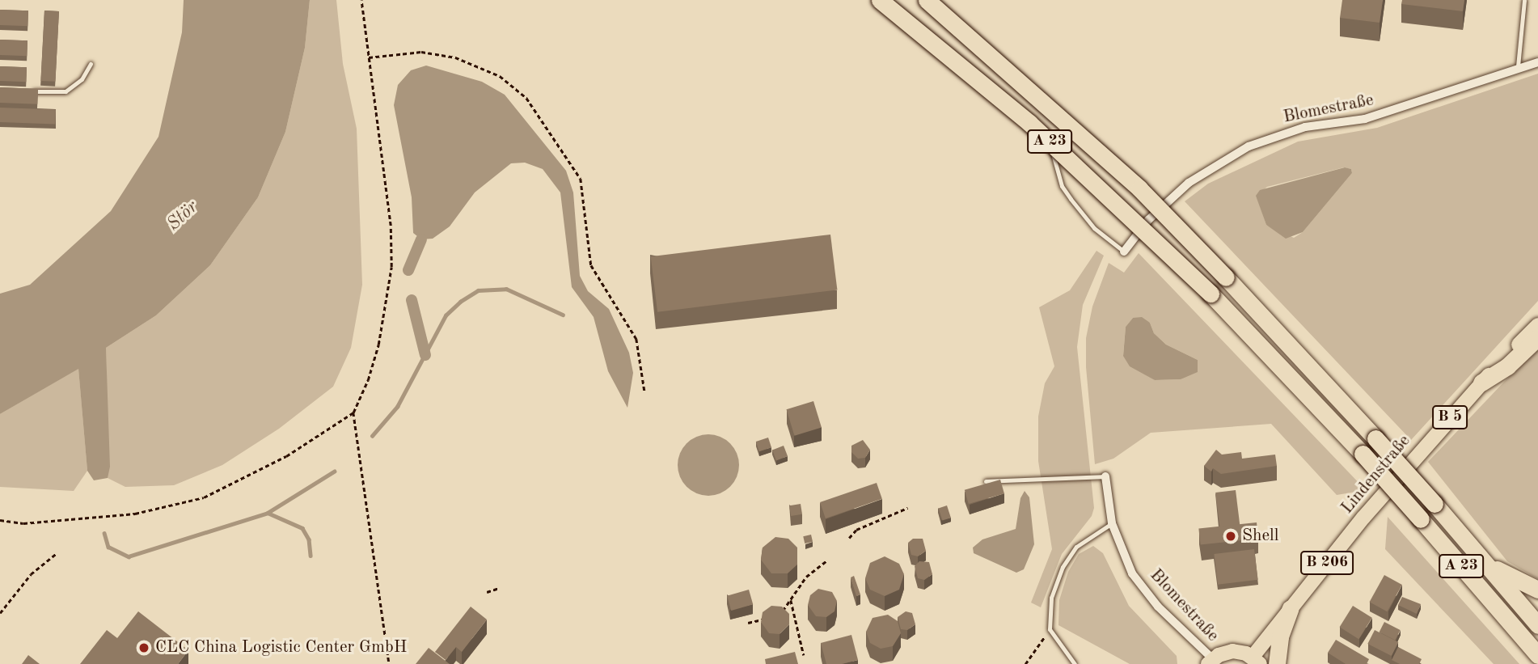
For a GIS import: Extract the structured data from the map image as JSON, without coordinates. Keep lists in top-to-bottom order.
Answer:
{
  "streets": {
    "highway": ["A 23"],
    "main road": ["B 5", "Lindenstraße", "B 206"],
    "street": ["Blomestraße"]
  },
  "water": ["Stör"],
  "places": ["Shell", "CLC China Logistic Center GmbH"]
}
